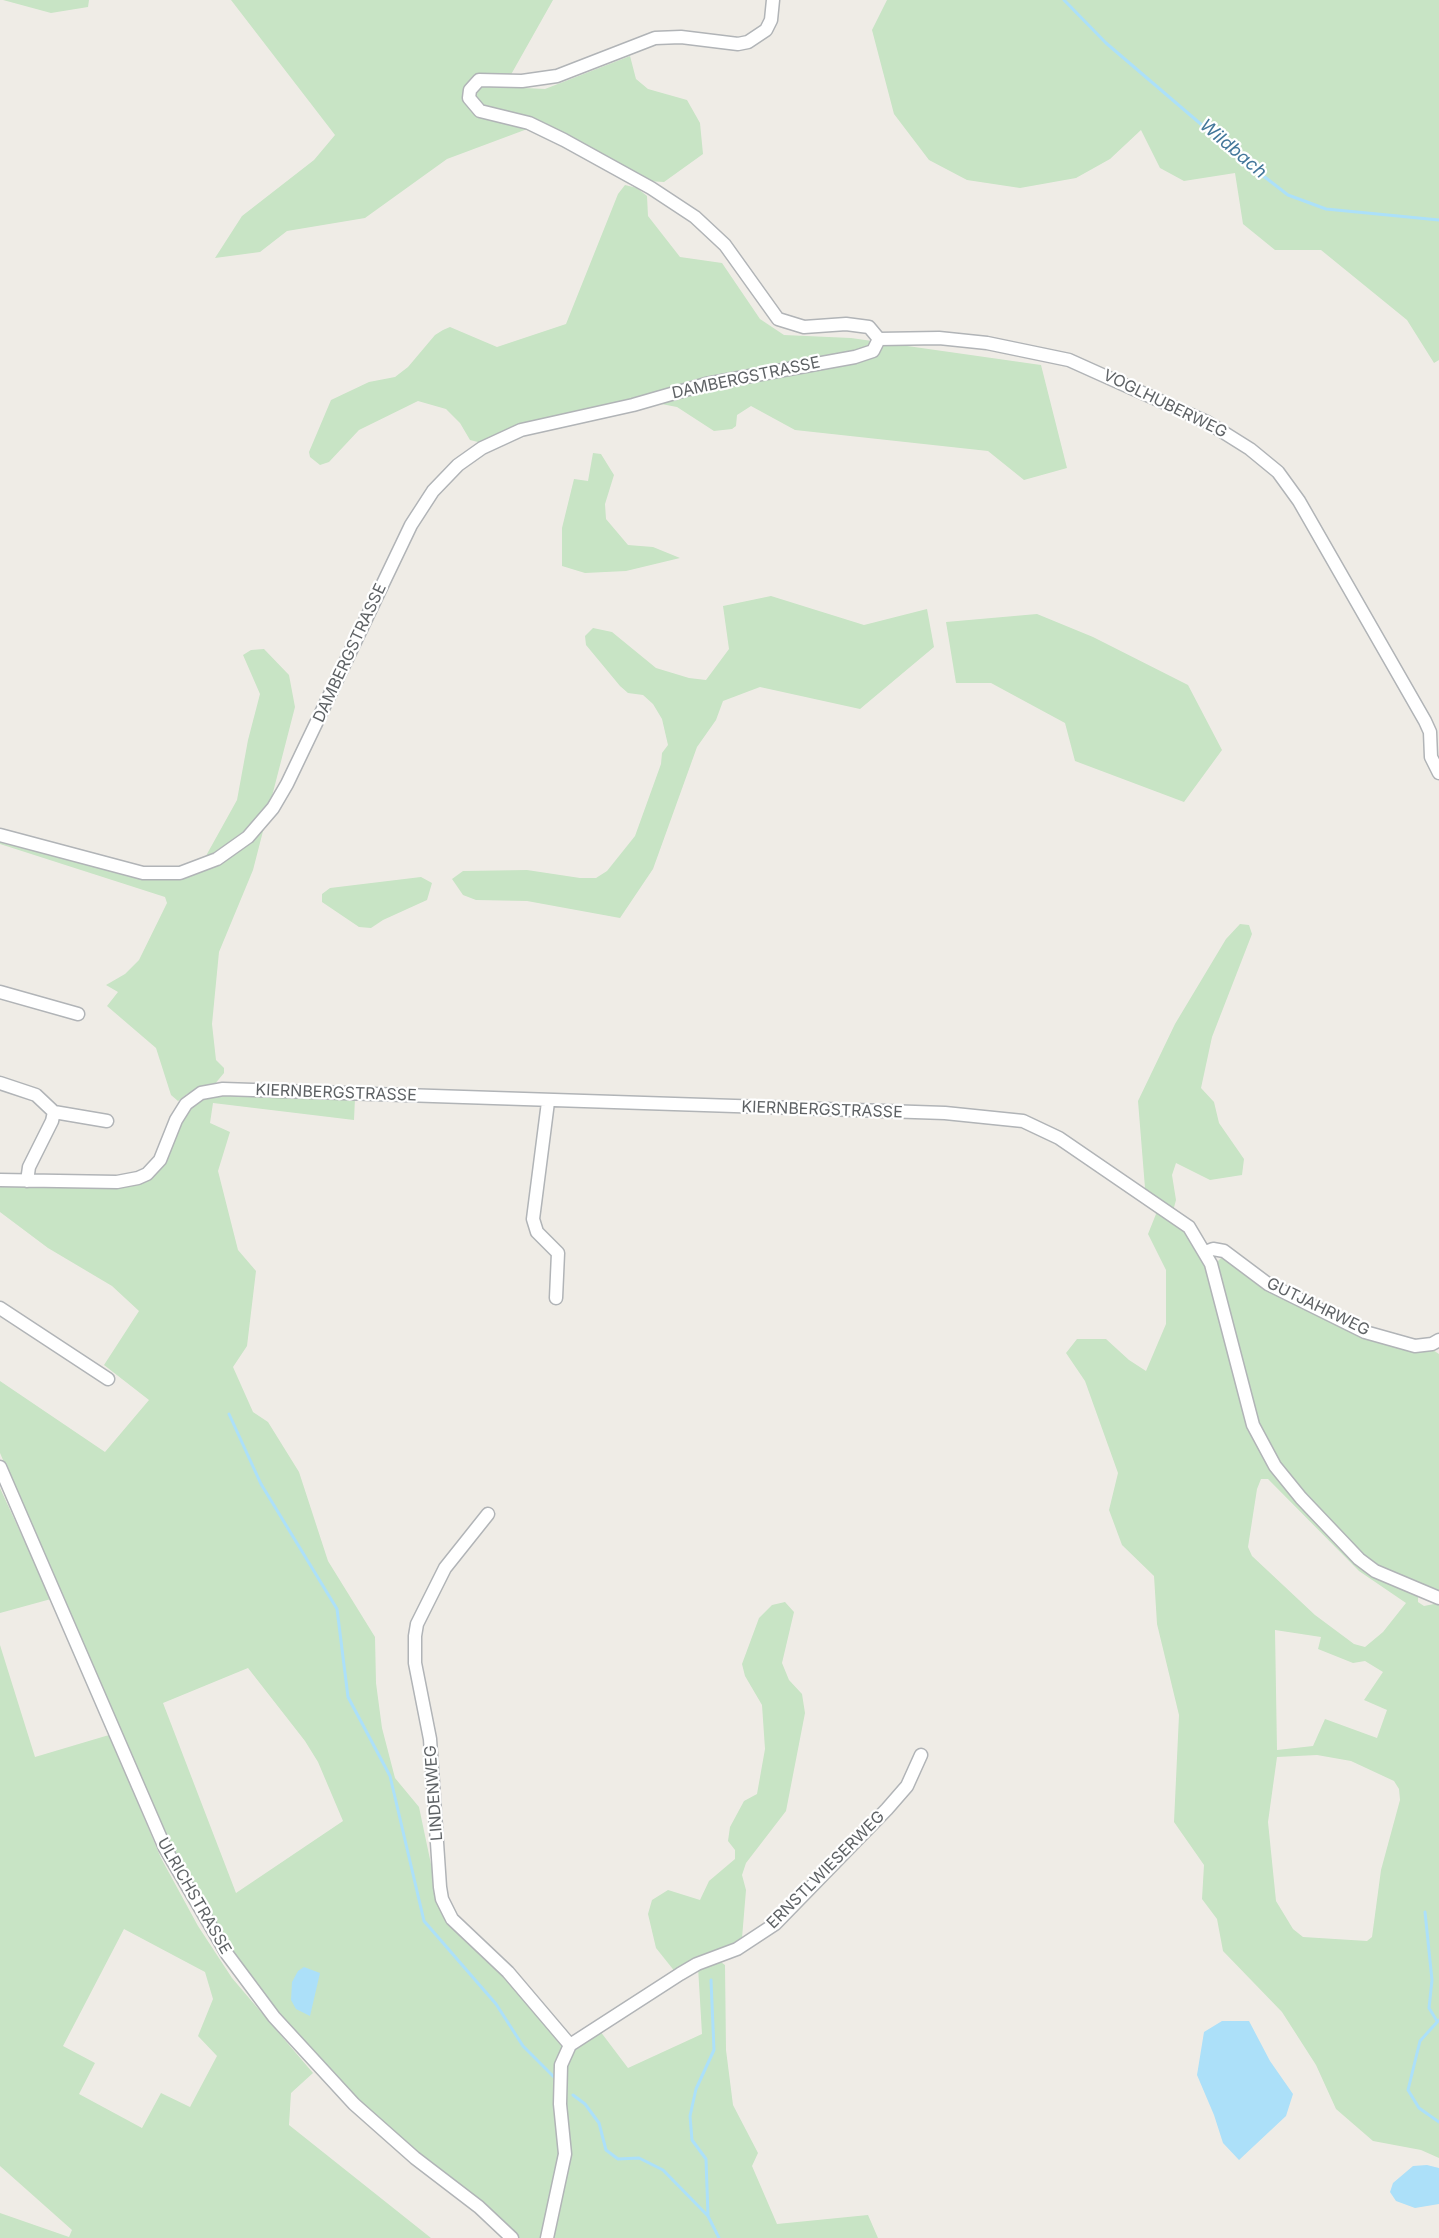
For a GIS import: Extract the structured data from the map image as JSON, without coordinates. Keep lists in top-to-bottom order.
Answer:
{
  "streets": {
    "street": [
      "DAMBERGSTRASSE",
      "VOGLHUBERWEG",
      "KIERNBERGSTRASSE",
      "GUTJAHRWEG",
      "LINDENWEG",
      "ERNSTLWIESERWEG",
      "ULRICHSTRASSE"
    ]
  },
  "crossings": [
    ["DAMBERGSTRASSE", "VOGLHUBERWEG"],
    ["KIERNBERGSTRASSE", "GUTJAHRWEG"],
    ["LINDENWEG", "ERNSTLWIESERWEG"]
  ],
  "water": ["Wildbach"]
}
